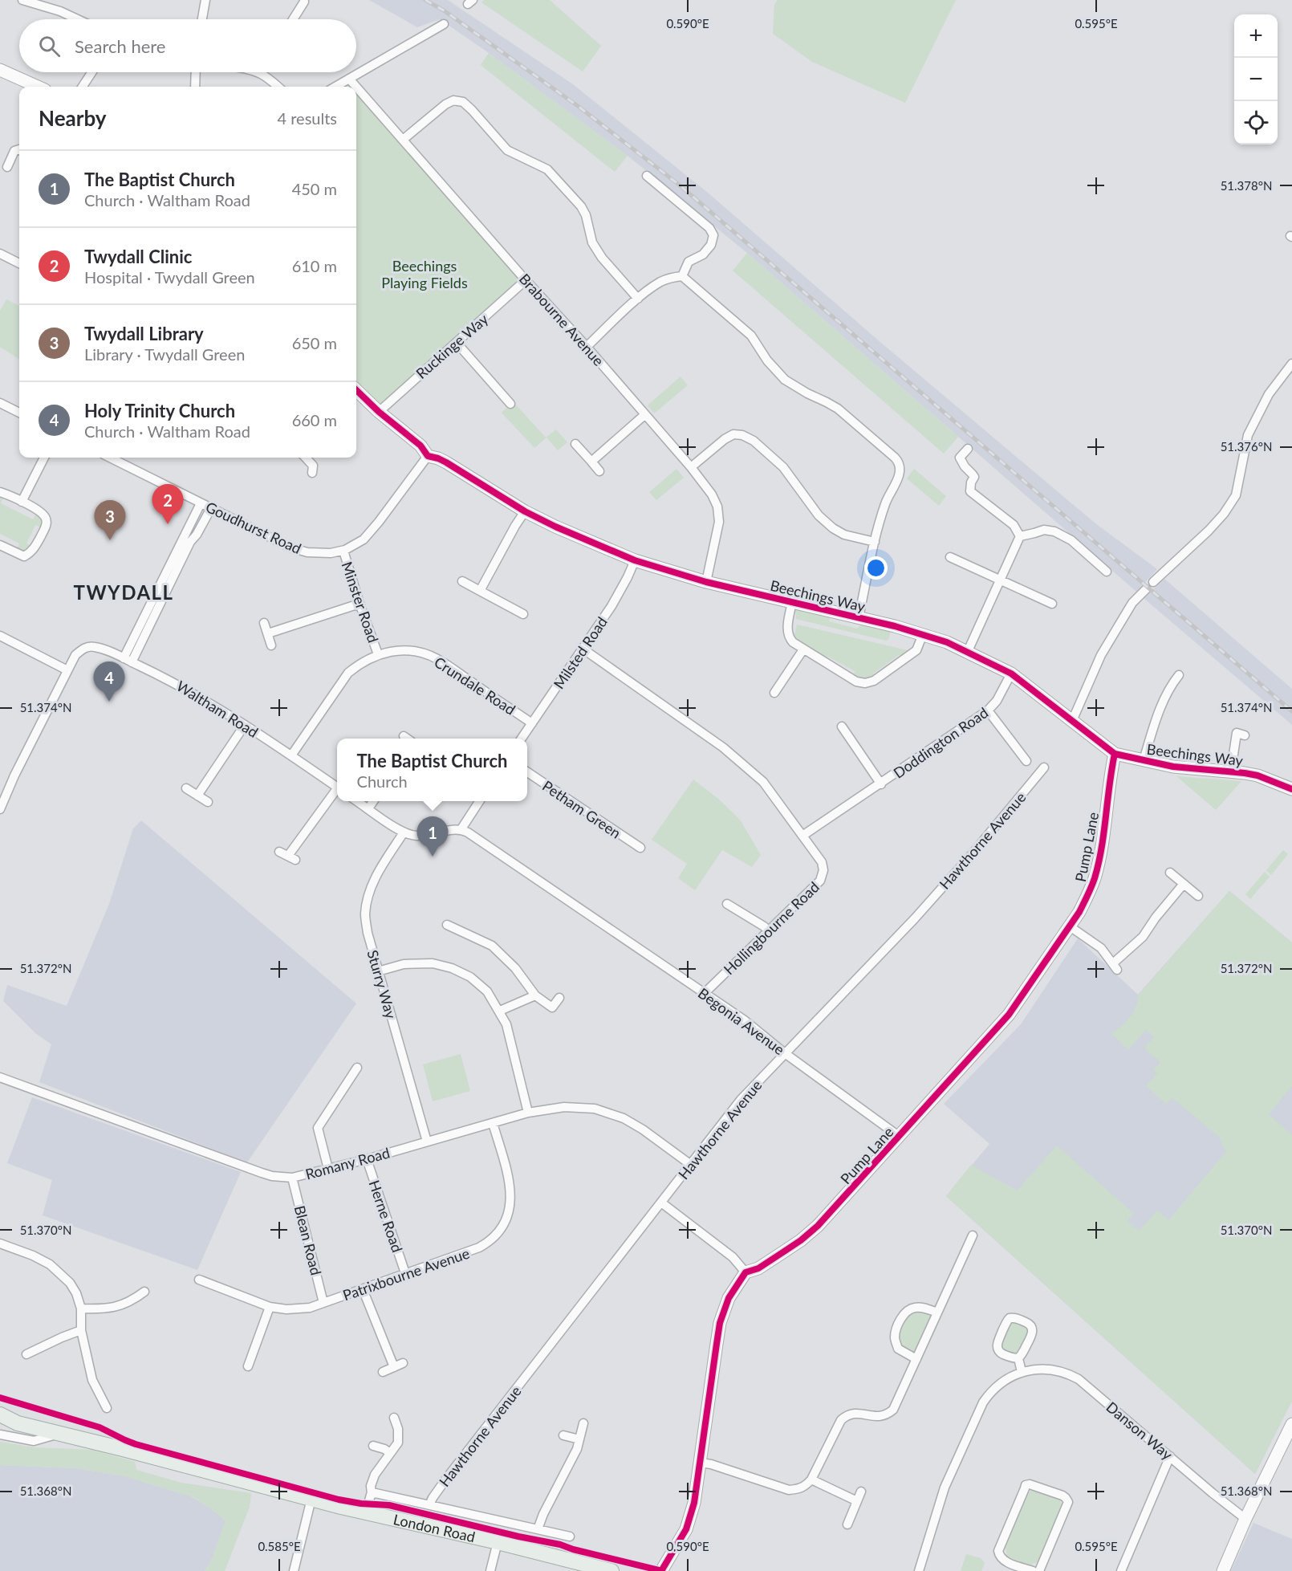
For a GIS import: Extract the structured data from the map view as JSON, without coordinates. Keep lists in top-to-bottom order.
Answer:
{
  "streets": {
    "main road": ["London Road"],
    "street": [
      "Brabourne Avenue",
      "Ruckinge Way",
      "Goudhurst Road",
      "Beechings Way",
      "Minster Road",
      "Milsted Road",
      "Crundale Road",
      "Waltham Road",
      "Doddington Road",
      "Petham Green",
      "Hawthorne Avenue",
      "Pump Lane",
      "Hollingbourne Road",
      "Sturry Way",
      "Begonia Avenue",
      "Romany Road",
      "Herne Road",
      "Blean Road",
      "Patrixbourne Avenue",
      "Danson Way"
    ]
  },
  "crossings": [
    ["Brabourne Avenue", "Ruckinge Way"],
    ["Brabourne Avenue", "Beechings Way"],
    ["Ruckinge Way", "Beechings Way"],
    ["Goudhurst Road", "Beechings Way"],
    ["Goudhurst Road", "Minster Road"],
    ["Beechings Way", "Milsted Road"],
    ["Beechings Way", "Doddington Road"],
    ["Beechings Way", "Pump Lane"],
    ["Minster Road", "Crundale Road"],
    ["Milsted Road", "Crundale Road"],
    ["Milsted Road", "Hollingbourne Road"],
    ["Crundale Road", "Waltham Road"],
    ["Doddington Road", "Hollingbourne Road"],
    ["Hawthorne Avenue", "Begonia Avenue"],
    ["Hawthorne Avenue", "Romany Road"],
    ["Pump Lane", "Begonia Avenue"],
    ["Hollingbourne Road", "Begonia Avenue"],
    ["Sturry Way", "Romany Road"],
    ["Romany Road", "Herne Road"],
    ["Romany Road", "Blean Road"],
    ["Romany Road", "Patrixbourne Avenue"],
    ["Herne Road", "Patrixbourne Avenue"],
    ["Blean Road", "Patrixbourne Avenue"]
  ],
  "districts": ["TWYDALL"],
  "parks": ["Beechings Playing Fields"],
  "page": {
    "map_buttons": ["+", "−"],
    "search": "Search here",
    "heading": ["Nearby", "4 results"],
    "list": [
      {
        "mark": "1",
        "name": "The Baptist Church",
        "note": "Church · Waltham Road",
        "value": "450 m"
      },
      {
        "mark": "2",
        "name": "Twydall Clinic",
        "note": "Hospital · Twydall Green",
        "value": "610 m"
      },
      {
        "mark": "3",
        "name": "Twydall Library",
        "note": "Library · Twydall Green",
        "value": "650 m"
      },
      {
        "mark": "4",
        "name": "Holy Trinity Church",
        "note": "Church · Waltham Road",
        "value": "660 m"
      }
    ],
    "pins": [
      "2",
      "3",
      "4",
      "1"
    ],
    "popup": ["The Baptist Church", "Church"]
  },
  "coordinates": [
    "0.590°E",
    "0.595°E",
    "51.378°N",
    "51.376°N",
    "51.374°N",
    "51.372°N",
    "51.370°N",
    "51.368°N",
    "0.585°E"
  ]
}
